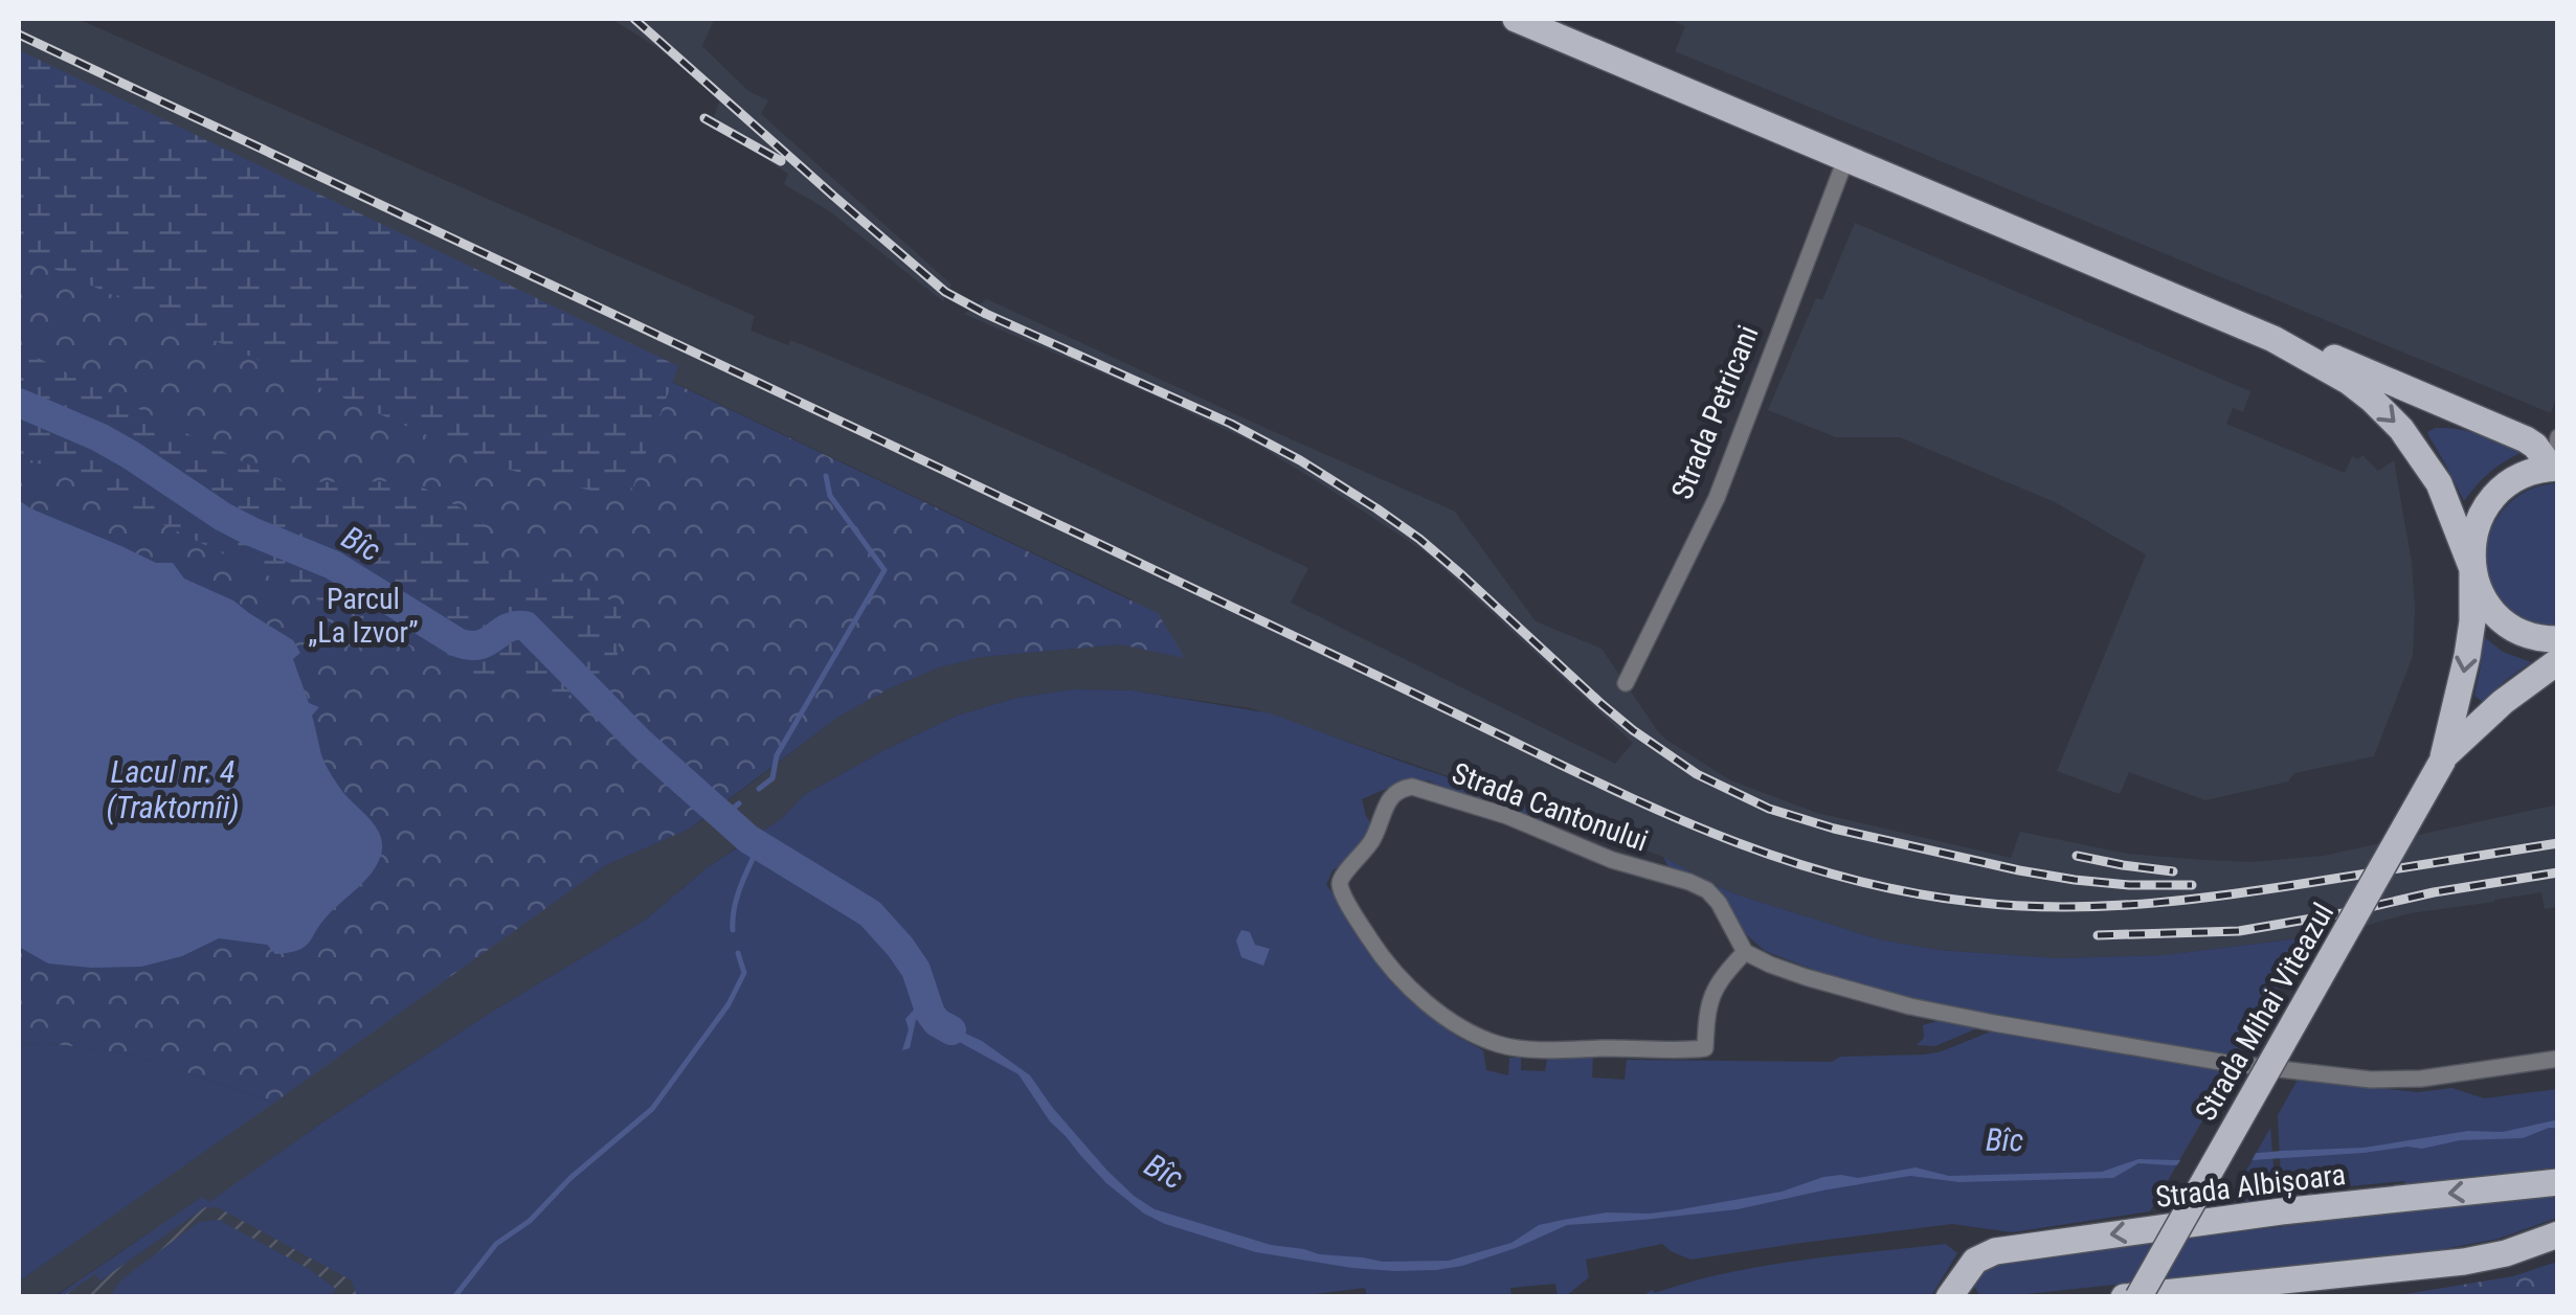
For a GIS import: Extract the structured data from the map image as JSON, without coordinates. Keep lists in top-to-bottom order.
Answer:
{
  "streets": {
    "main road": ["Strada Mihai Viteazul", "Strada Albișoara"],
    "street": ["Strada Petricani", "Strada Cantonului"]
  },
  "water": ["Bîc", "Lacul nr. 4 (Traktornîi)"],
  "parks": ["Parcul „La Izvor”"]
}
